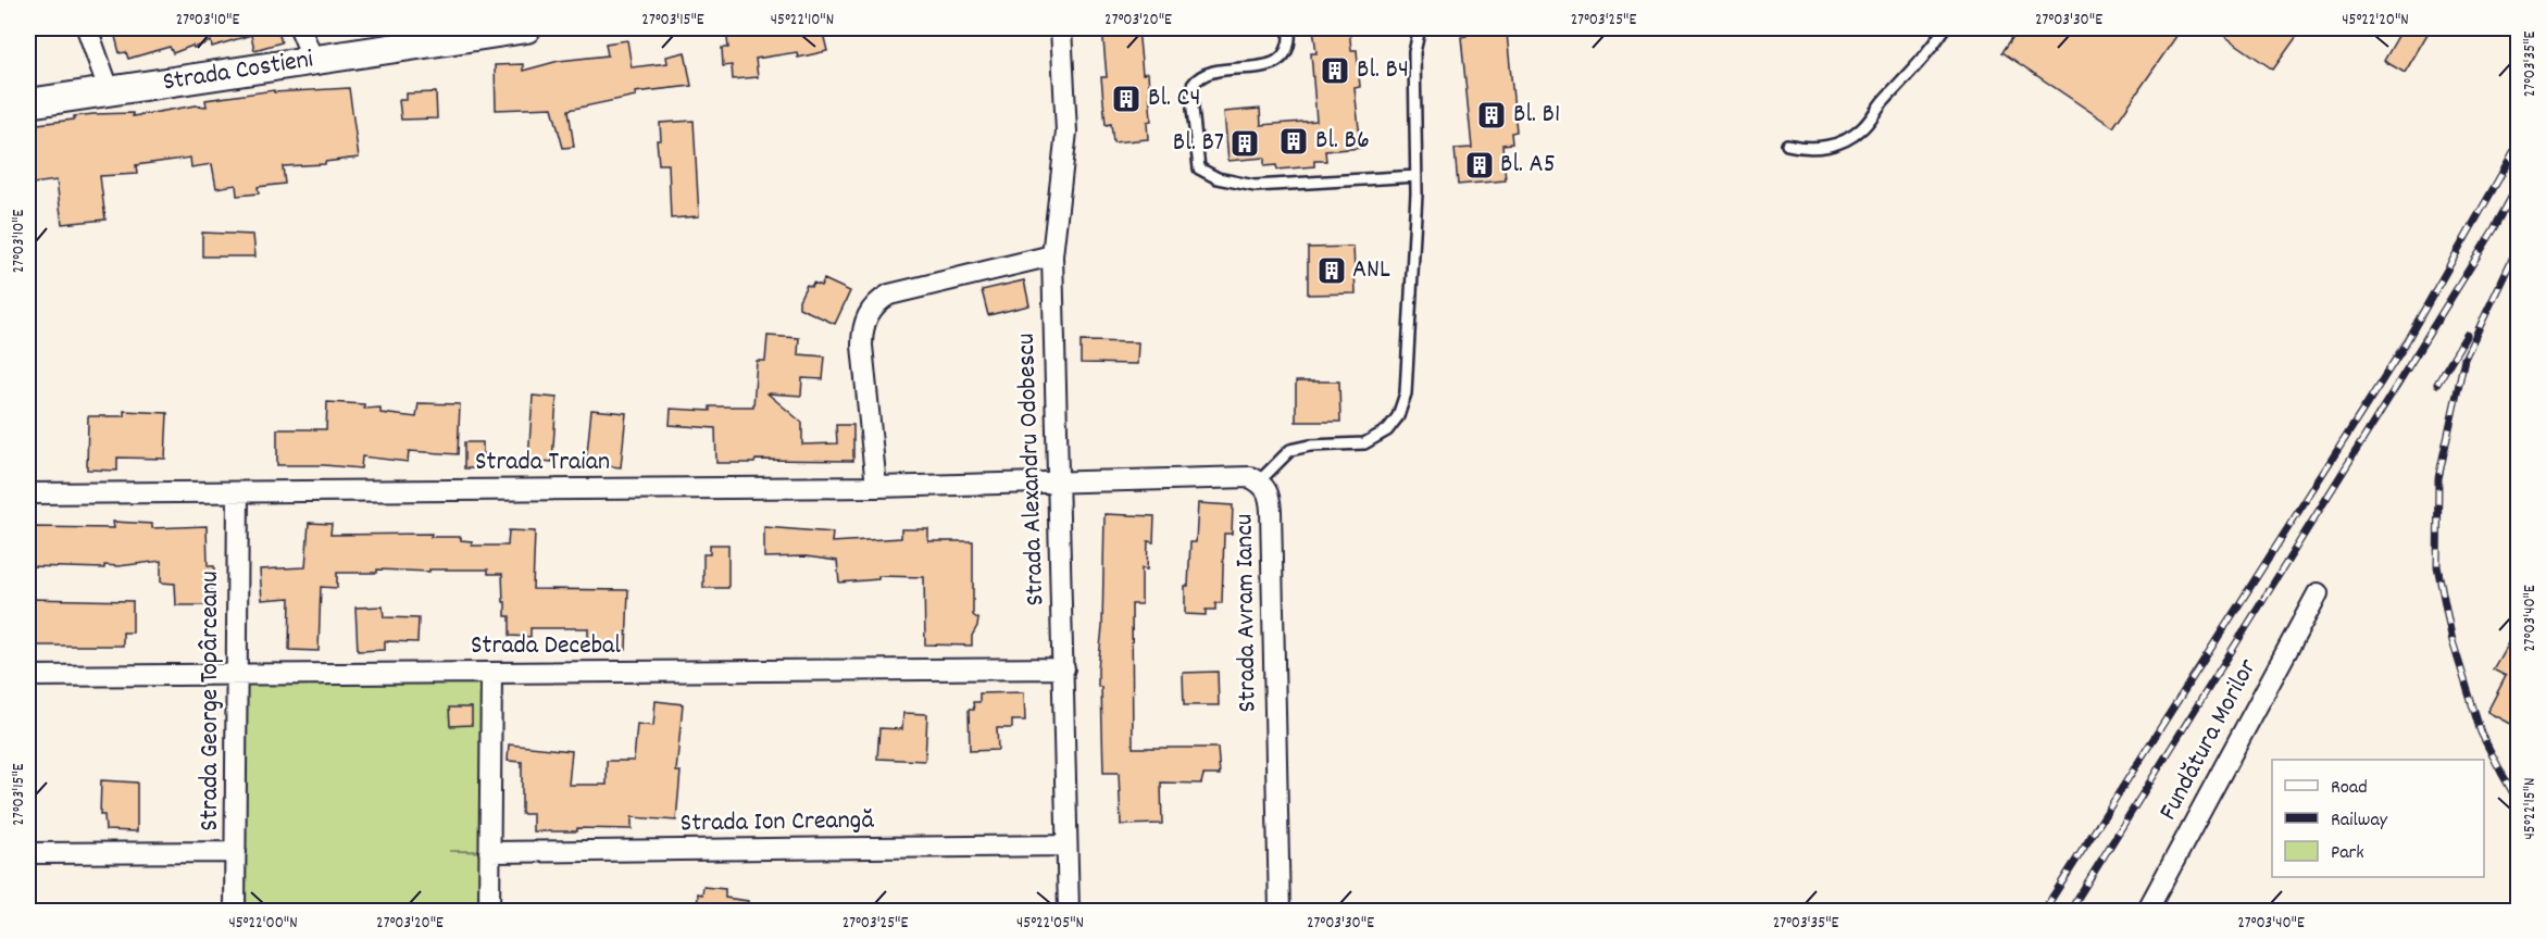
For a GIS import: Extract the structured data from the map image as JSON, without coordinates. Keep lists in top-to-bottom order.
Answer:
{
  "streets": {
    "street": [
      "Strada Costieni",
      "Strada Traian",
      "Strada Alexandru Odobescu",
      "Strada Avram Iancu",
      "Strada Decebal",
      "Strada George Topârceanu",
      "Fundătura Morilor",
      "Strada Ion Creangă"
    ]
  },
  "crossings": [
    ["Strada Traian", "Strada Alexandru Odobescu"],
    ["Strada Traian", "Strada Avram Iancu"],
    ["Strada Traian", "Strada George Topârceanu"],
    ["Strada Alexandru Odobescu", "Strada Avram Iancu"],
    ["Strada Alexandru Odobescu", "Strada Decebal"],
    ["Strada Alexandru Odobescu", "Strada Ion Creangă"],
    ["Strada Decebal", "Strada George Topârceanu"]
  ],
  "places": {
    "building": [
      "Bl. B4",
      "Bl. C4",
      "Bl. B1",
      "Bl. B6",
      "Bl. B7",
      "Bl. A5",
      "ANL"
    ]
  },
  "legend": ["Road", "Railway", "Park"],
  "coordinates": [
    "27°03'10\"E",
    "27°03'15\"E",
    "45°22'10\"N",
    "27°03'20\"E",
    "27°03'25\"E",
    "27°03'30\"E",
    "45°22'20\"N",
    "27°03'35\"E",
    "27°03'40\"E",
    "45°22'15\"N",
    "45°22'00\"N",
    "45°22'05\"N"
  ]
}
